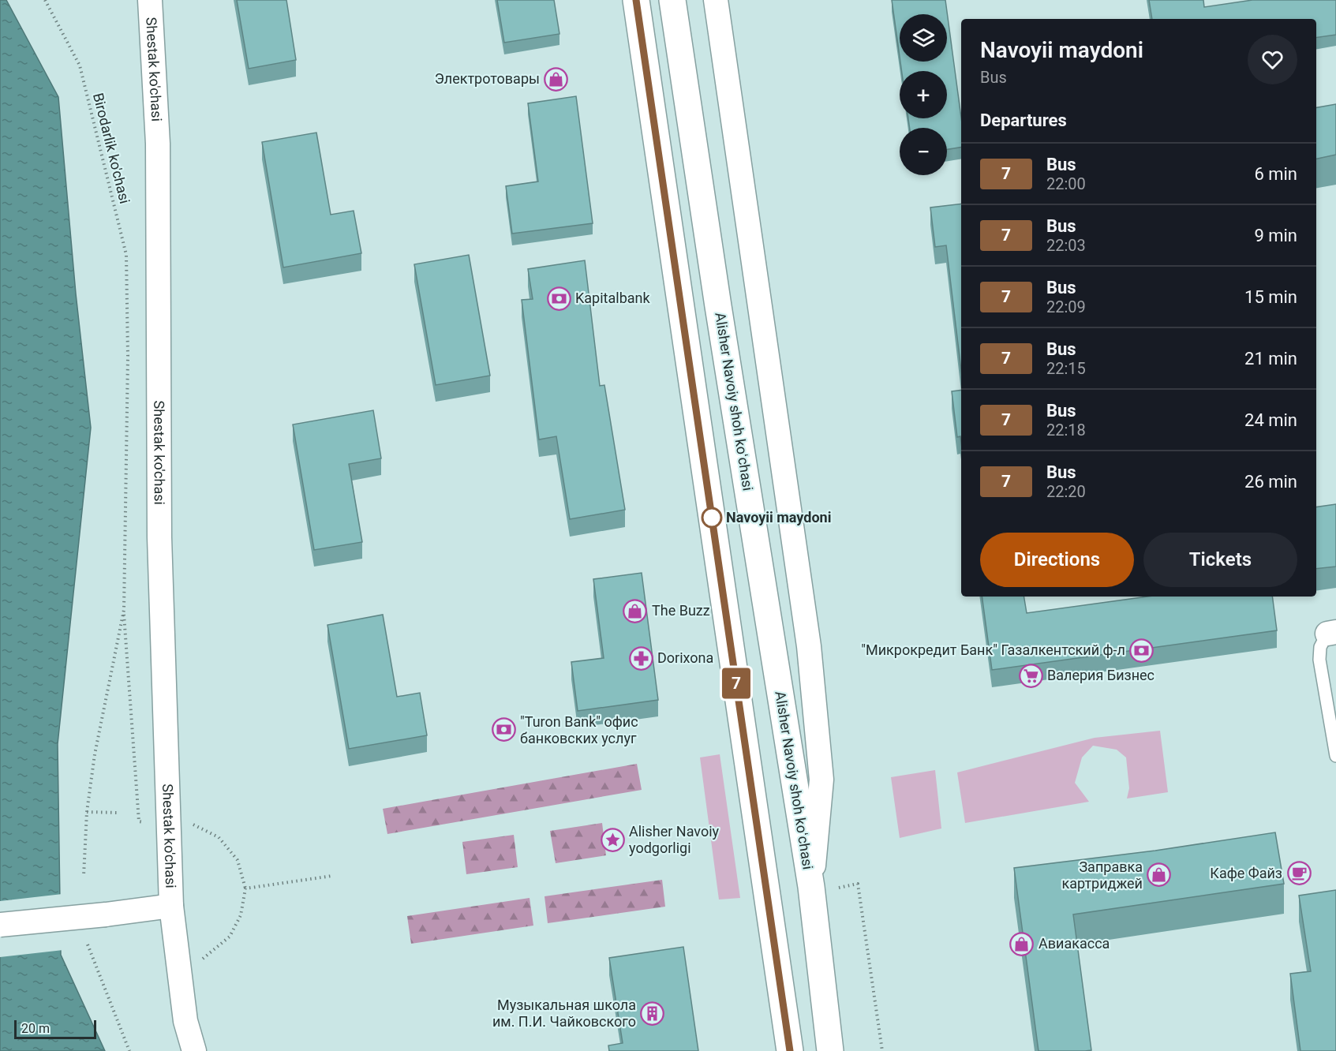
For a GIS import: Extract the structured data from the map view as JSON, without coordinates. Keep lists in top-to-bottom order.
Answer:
{
  "streets": {
    "main road": ["Alisher Navoiy shoh koʻchasi"],
    "street": ["Shestak ko'chasi"],
    "path": ["Birodarlik ko'chasi"]
  },
  "places": {
    "shop": [
      "Электротовары",
      "The Buzz",
      "Заправка картриджей",
      "Авиакасса"
    ],
    "bank": ["Kapitalbank", "\"Микрокредит Банк\" Газалкентский ф-л", "\"Turon Bank\" офис банковских услуг"],
    "other": ["Navoyii maydoni"],
    "pharmacy": ["Dorixona"],
    "supermarket": ["Валерия Бизнес"],
    "place": ["Alisher Navoiy yodgorligi"],
    "cafe": ["Кафе Файз"],
    "building": ["Музыкальная школа им. П.И. Чайковского"]
  },
  "lines": ["bus line 7"],
  "scale_bar": "20 m",
  "page": {
    "on_map": "7",
    "map_buttons": ["+", "−"],
    "heading": [
      ["Navoyii maydoni", "Bus"],
      "Departures"
    ],
    "list": [
      {
        "mark": "7",
        "name": "Bus",
        "note": "22:00",
        "value": "6 min"
      },
      {
        "mark": "7",
        "name": "Bus",
        "note": "22:03",
        "value": "9 min"
      },
      {
        "mark": "7",
        "name": "Bus",
        "note": "22:09",
        "value": "15 min"
      },
      {
        "mark": "7",
        "name": "Bus",
        "note": "22:15",
        "value": "21 min"
      },
      {
        "mark": "7",
        "name": "Bus",
        "note": "22:18",
        "value": "24 min"
      },
      {
        "mark": "7",
        "name": "Bus",
        "note": "22:20",
        "value": "26 min"
      }
    ],
    "buttons": ["Directions", "Tickets"],
    "scale": "20 m"
  }
}
